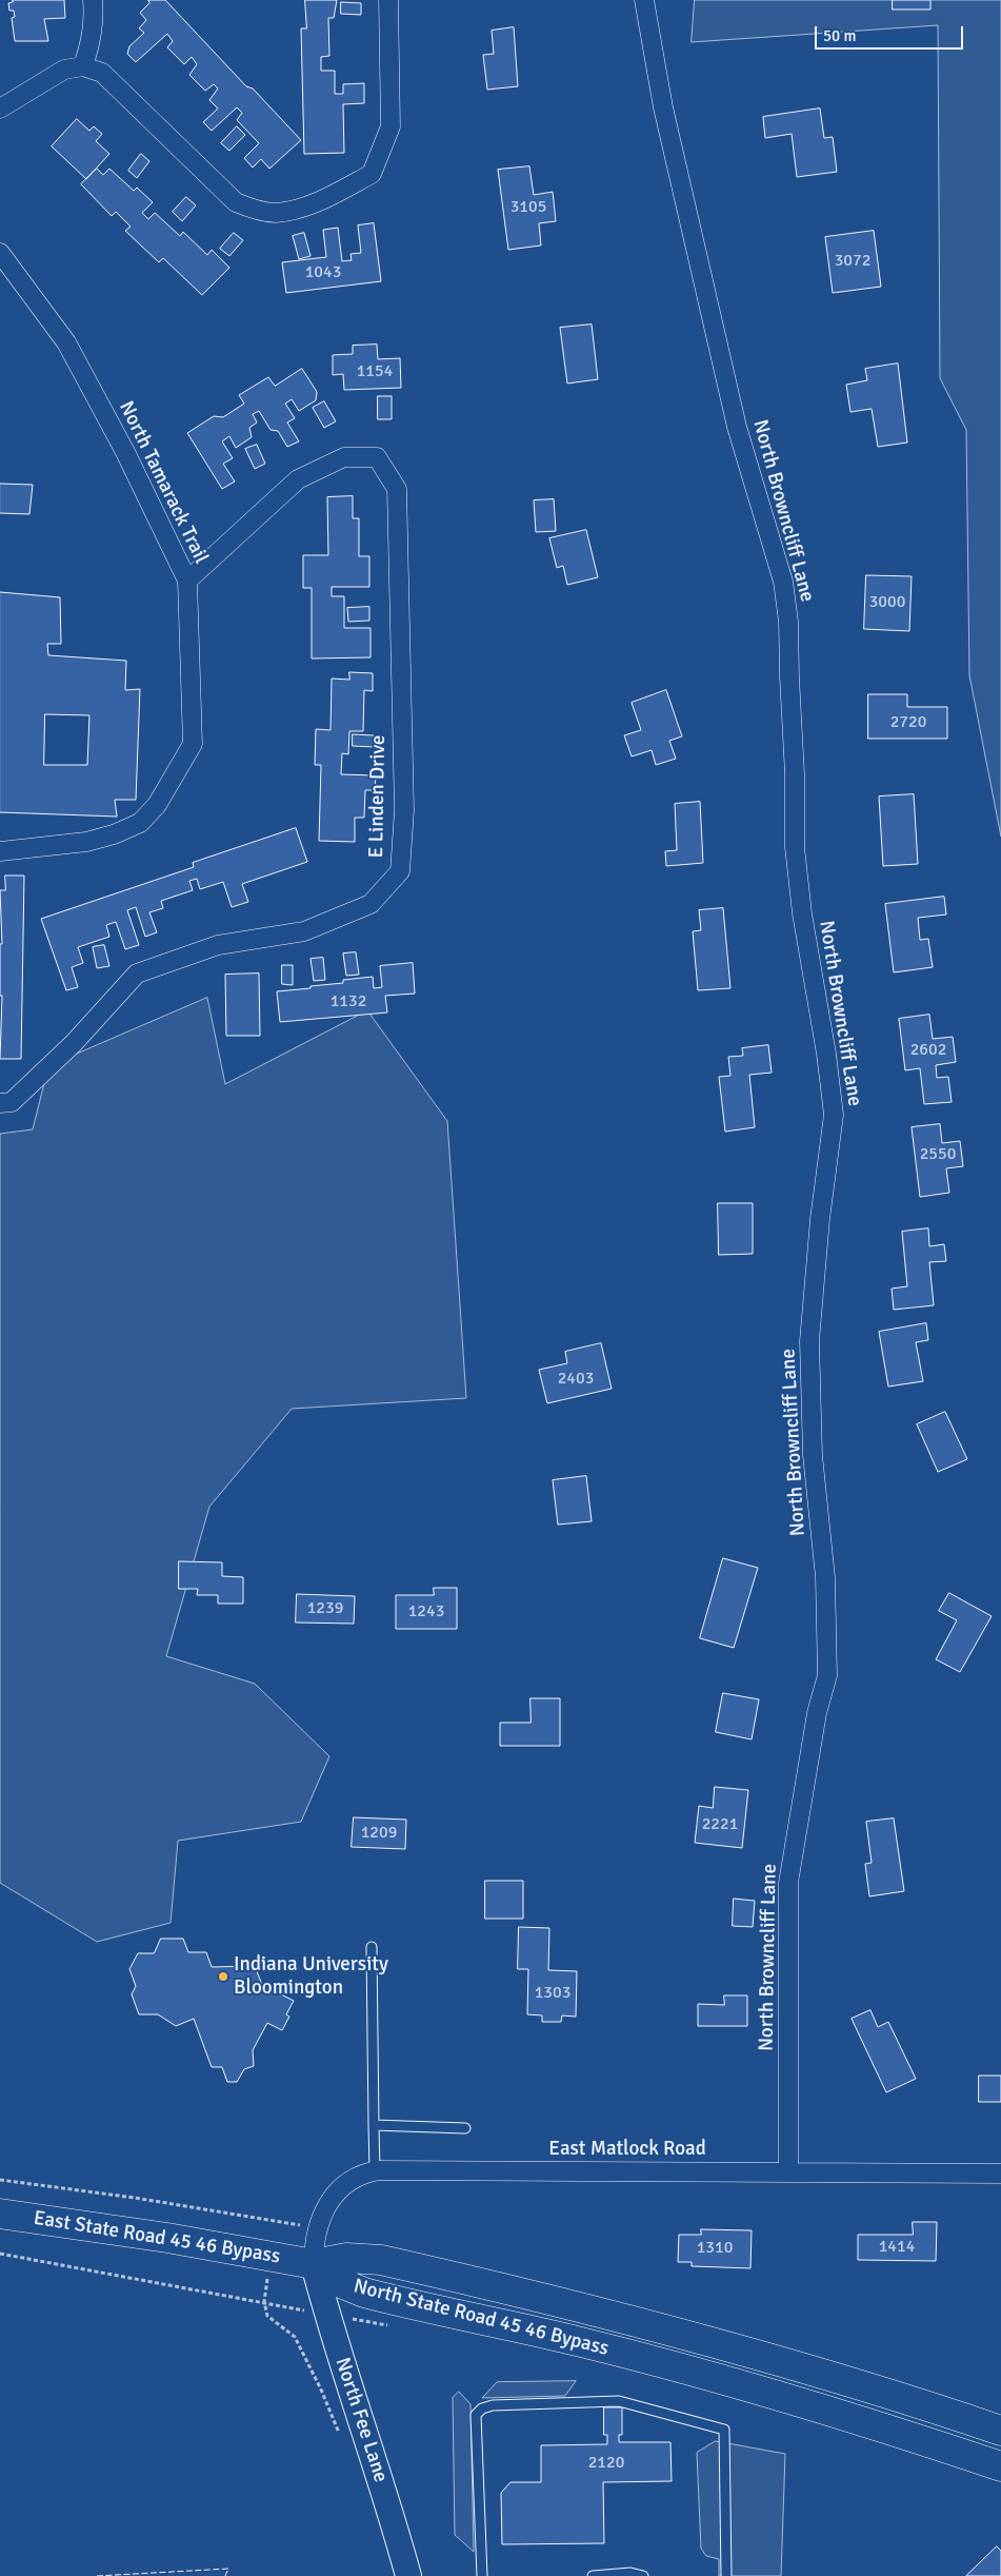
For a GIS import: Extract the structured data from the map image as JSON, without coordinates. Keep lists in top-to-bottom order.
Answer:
{
  "streets": {
    "highway": ["East State Road 45 46 Bypass", "North State Road 45 46 Bypass"],
    "street": [
      "North Tamarack Trail",
      "North Browncliff Lane",
      "E Linden Drive",
      "East Matlock Road",
      "North Fee Lane"
    ]
  },
  "crossings": [
    ["North Tamarack Trail", "E Linden Drive"],
    ["North Browncliff Lane", "East Matlock Road"],
    ["East Matlock Road", "East State Road 45 46 Bypass"],
    ["East Matlock Road", "North State Road 45 46 Bypass"],
    ["East Matlock Road", "North Fee Lane"],
    ["East State Road 45 46 Bypass", "North State Road 45 46 Bypass"],
    ["East State Road 45 46 Bypass", "North Fee Lane"],
    ["North State Road 45 46 Bypass", "North Fee Lane"]
  ],
  "places": ["Indiana University Bloomington"],
  "house_numbers": [
    "3105",
    "3072",
    "1043",
    "1154",
    "3000",
    "2720",
    "1132",
    "2602",
    "2550",
    "2403",
    "1239",
    "1243",
    "2221",
    "1209",
    "1303",
    "1414",
    "1310",
    "2120"
  ],
  "scale_bar": "50 m"
}
